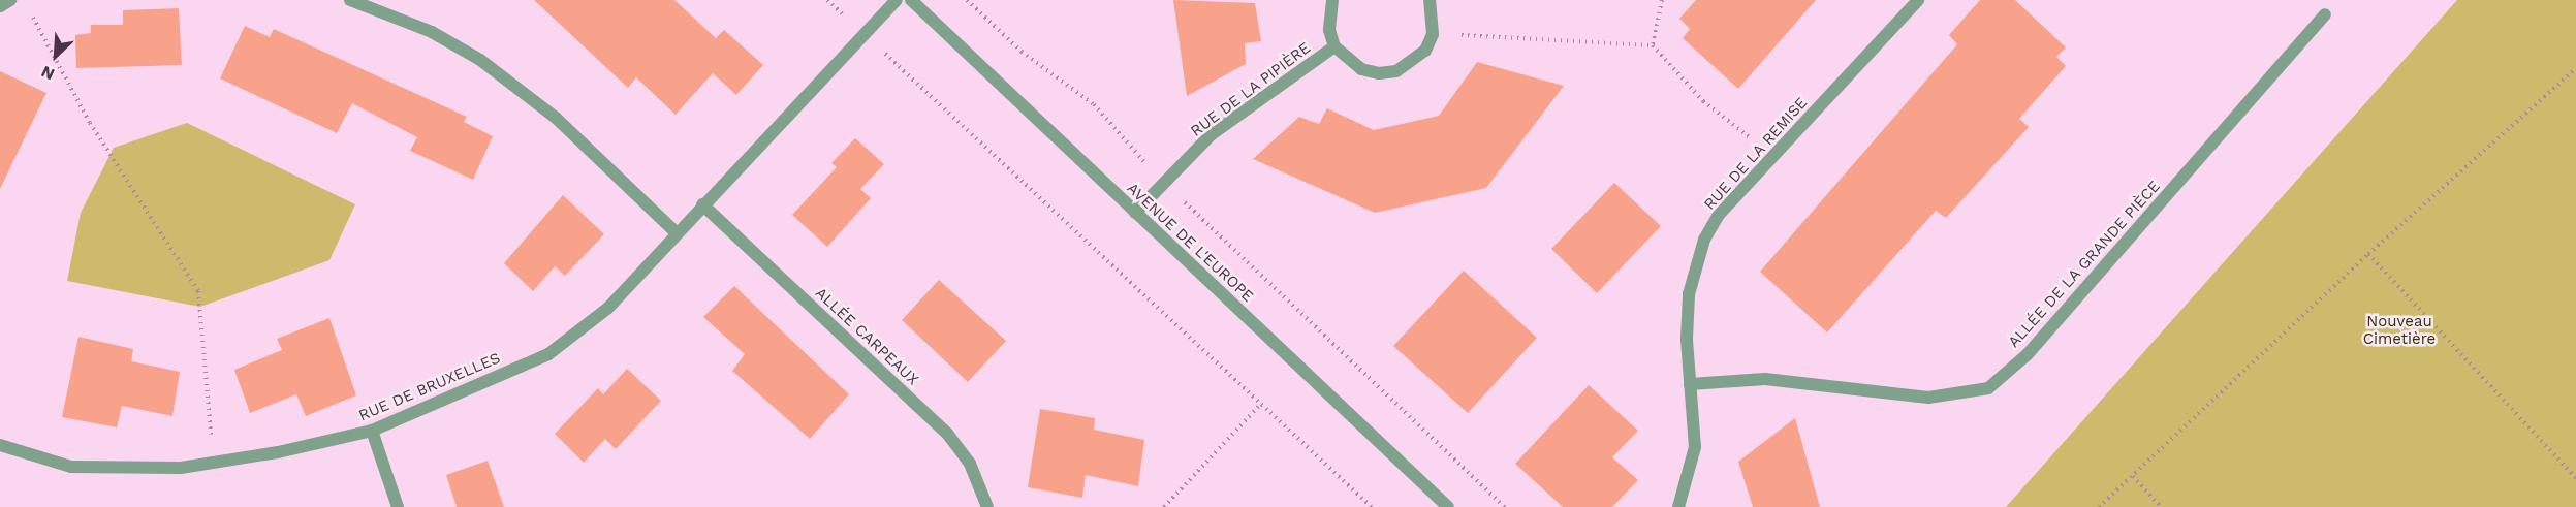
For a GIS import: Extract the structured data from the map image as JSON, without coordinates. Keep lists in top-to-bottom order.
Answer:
{
  "streets": {
    "street": [
      "RUE DE LA PIPIÈRE",
      "RUE DE LA REMISE",
      "AVENUE DE L'EUROPE",
      "ALLÉE DE LA GRANDE PIÈCE",
      "ALLÉE CARPEAUX",
      "RUE DE BRUXELLES"
    ]
  },
  "crossings": [
    ["RUE DE LA PIPIÈRE", "AVENUE DE L'EUROPE"],
    ["RUE DE LA REMISE", "ALLÉE DE LA GRANDE PIÈCE"],
    ["ALLÉE CARPEAUX", "RUE DE BRUXELLES"]
  ],
  "parks": ["Nouveau Cimetière"],
  "north": "bottom left"
}
